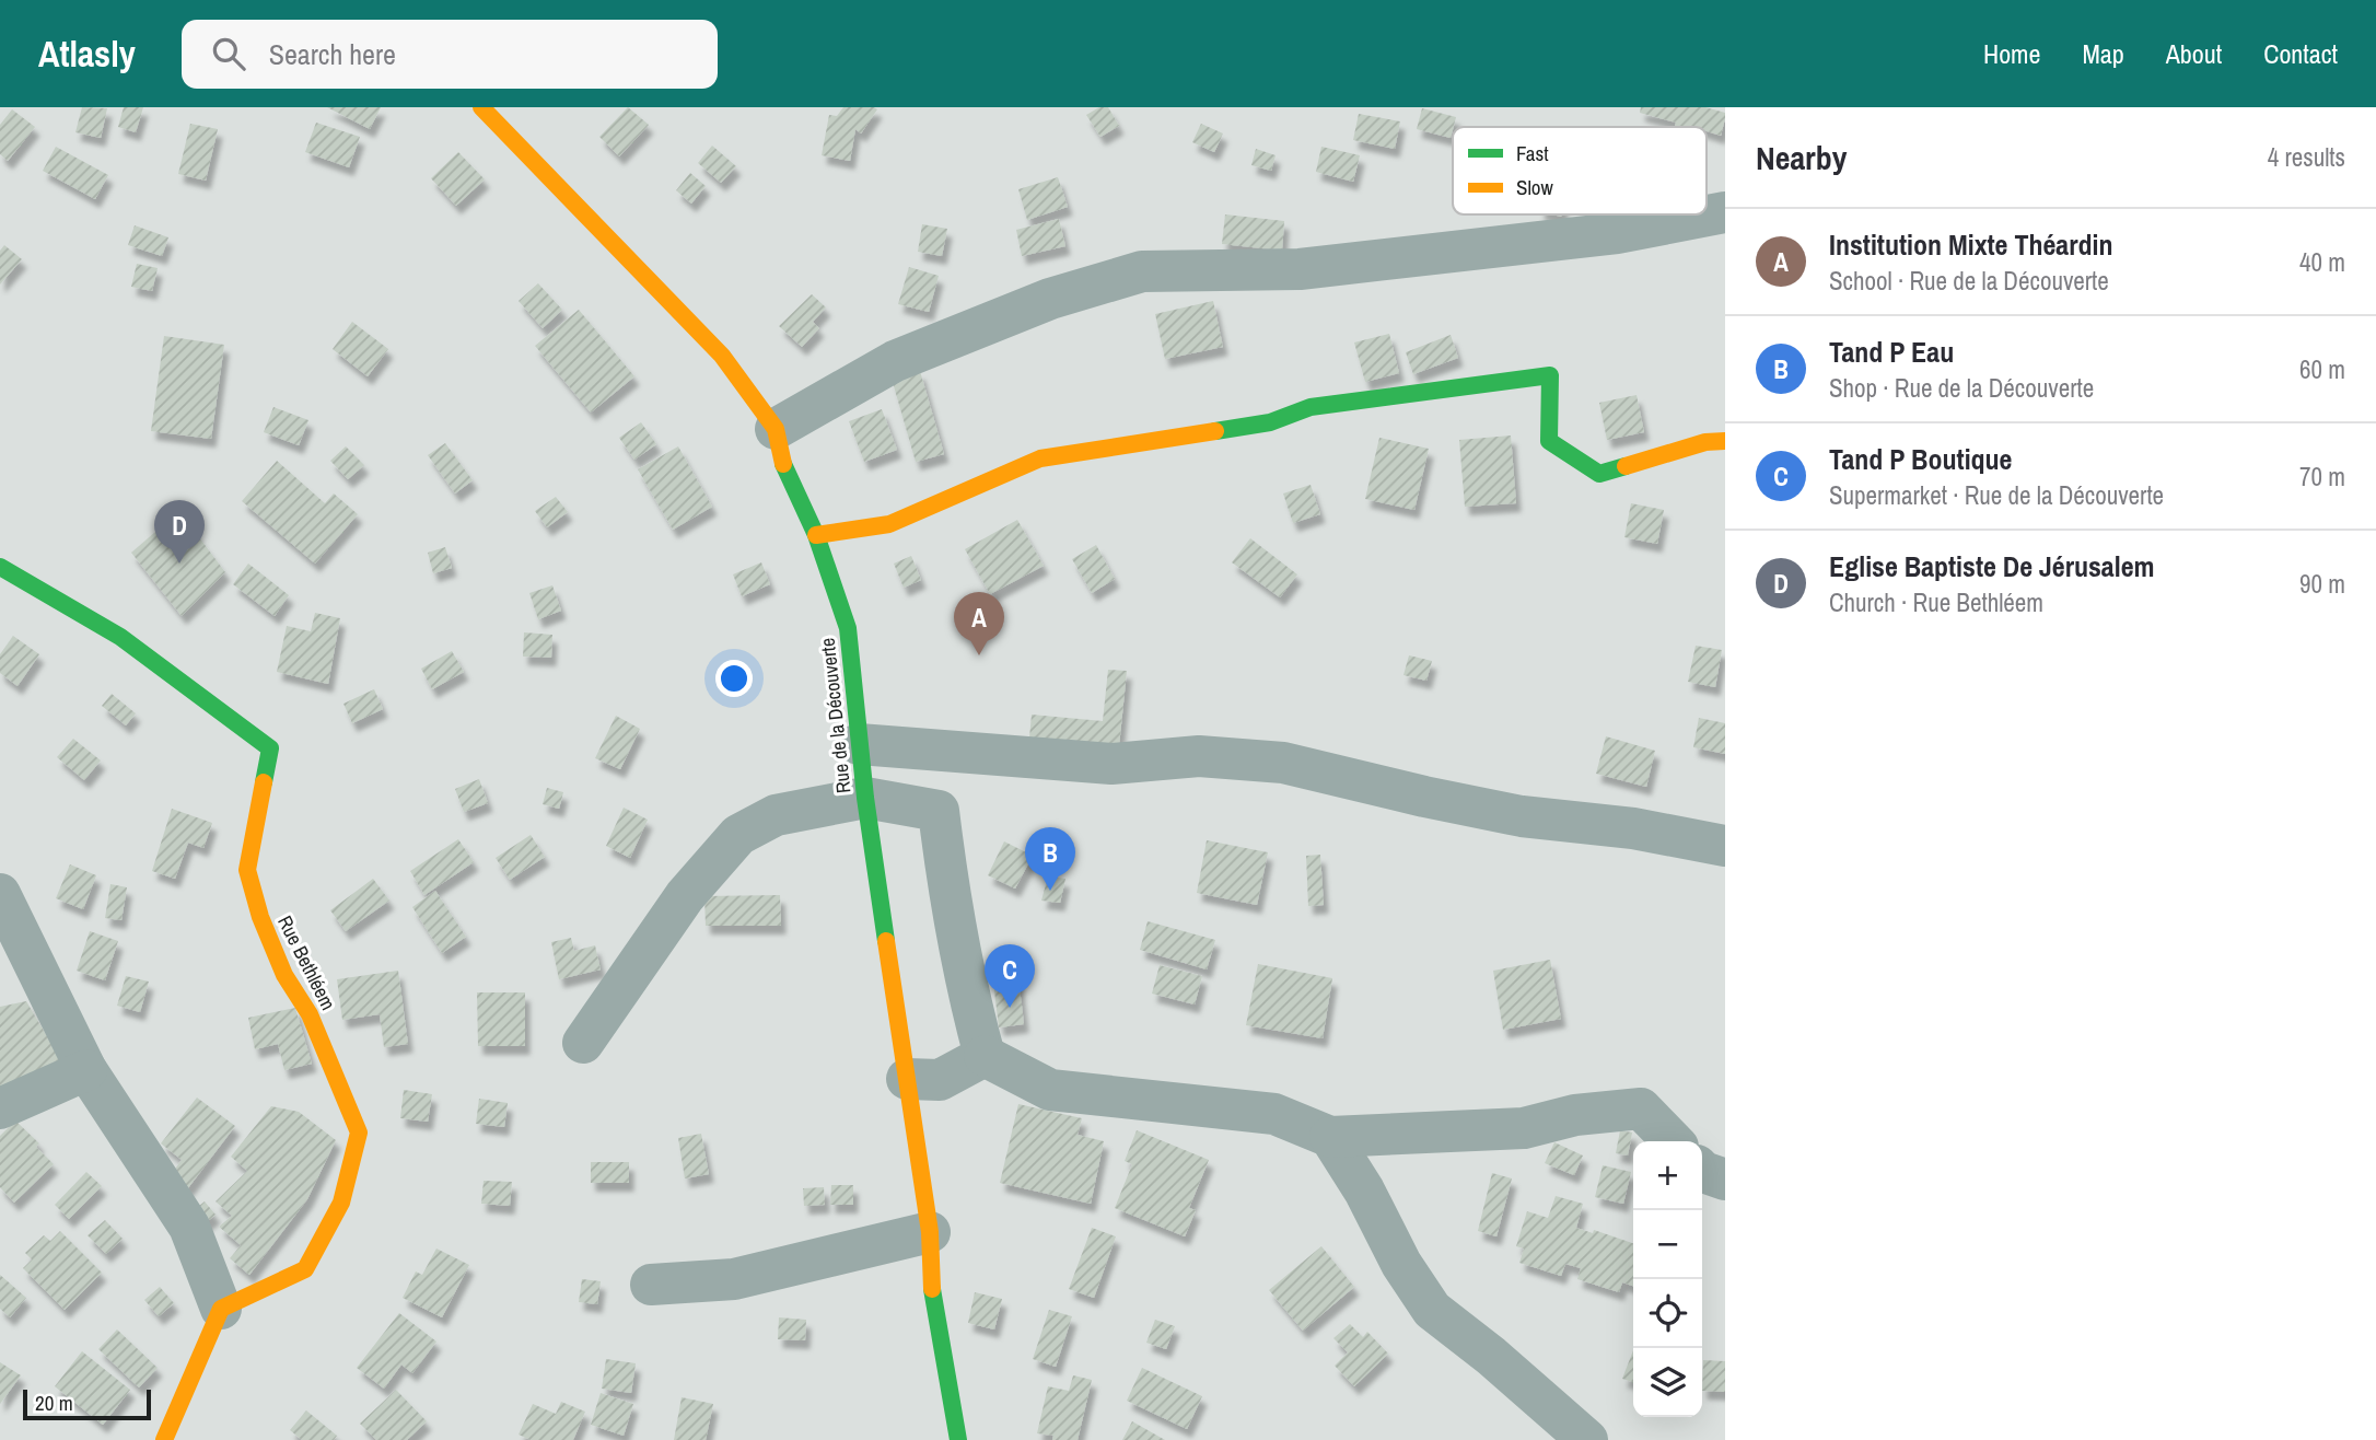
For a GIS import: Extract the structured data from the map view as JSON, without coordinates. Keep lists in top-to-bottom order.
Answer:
{
  "streets": {
    "street": ["Rue de la Découverte", "Rue Bethléem"]
  },
  "legend": ["Fast", "Slow"],
  "scale_bar": "20 m",
  "page": {
    "header": "Atlasly",
    "search": "Search here",
    "nav": [
      "Home",
      "Map",
      "About",
      "Contact"
    ],
    "heading": ["Nearby", "4 results"],
    "list": [
      {
        "mark": "A",
        "name": "Institution Mixte Théardin",
        "note": "School · Rue de la Découverte",
        "value": "40 m"
      },
      {
        "mark": "B",
        "name": "Tand P Eau",
        "note": "Shop · Rue de la Découverte",
        "value": "60 m"
      },
      {
        "mark": "C",
        "name": "Tand P Boutique",
        "note": "Supermarket · Rue de la Découverte",
        "value": "70 m"
      },
      {
        "mark": "D",
        "name": "Eglise Baptiste De Jérusalem",
        "note": "Church · Rue Bethléem",
        "value": "90 m"
      }
    ],
    "pins": [
      "D",
      "A",
      "B",
      "C"
    ],
    "map_buttons": ["+", "−"],
    "scale": "20 m"
  }
}
